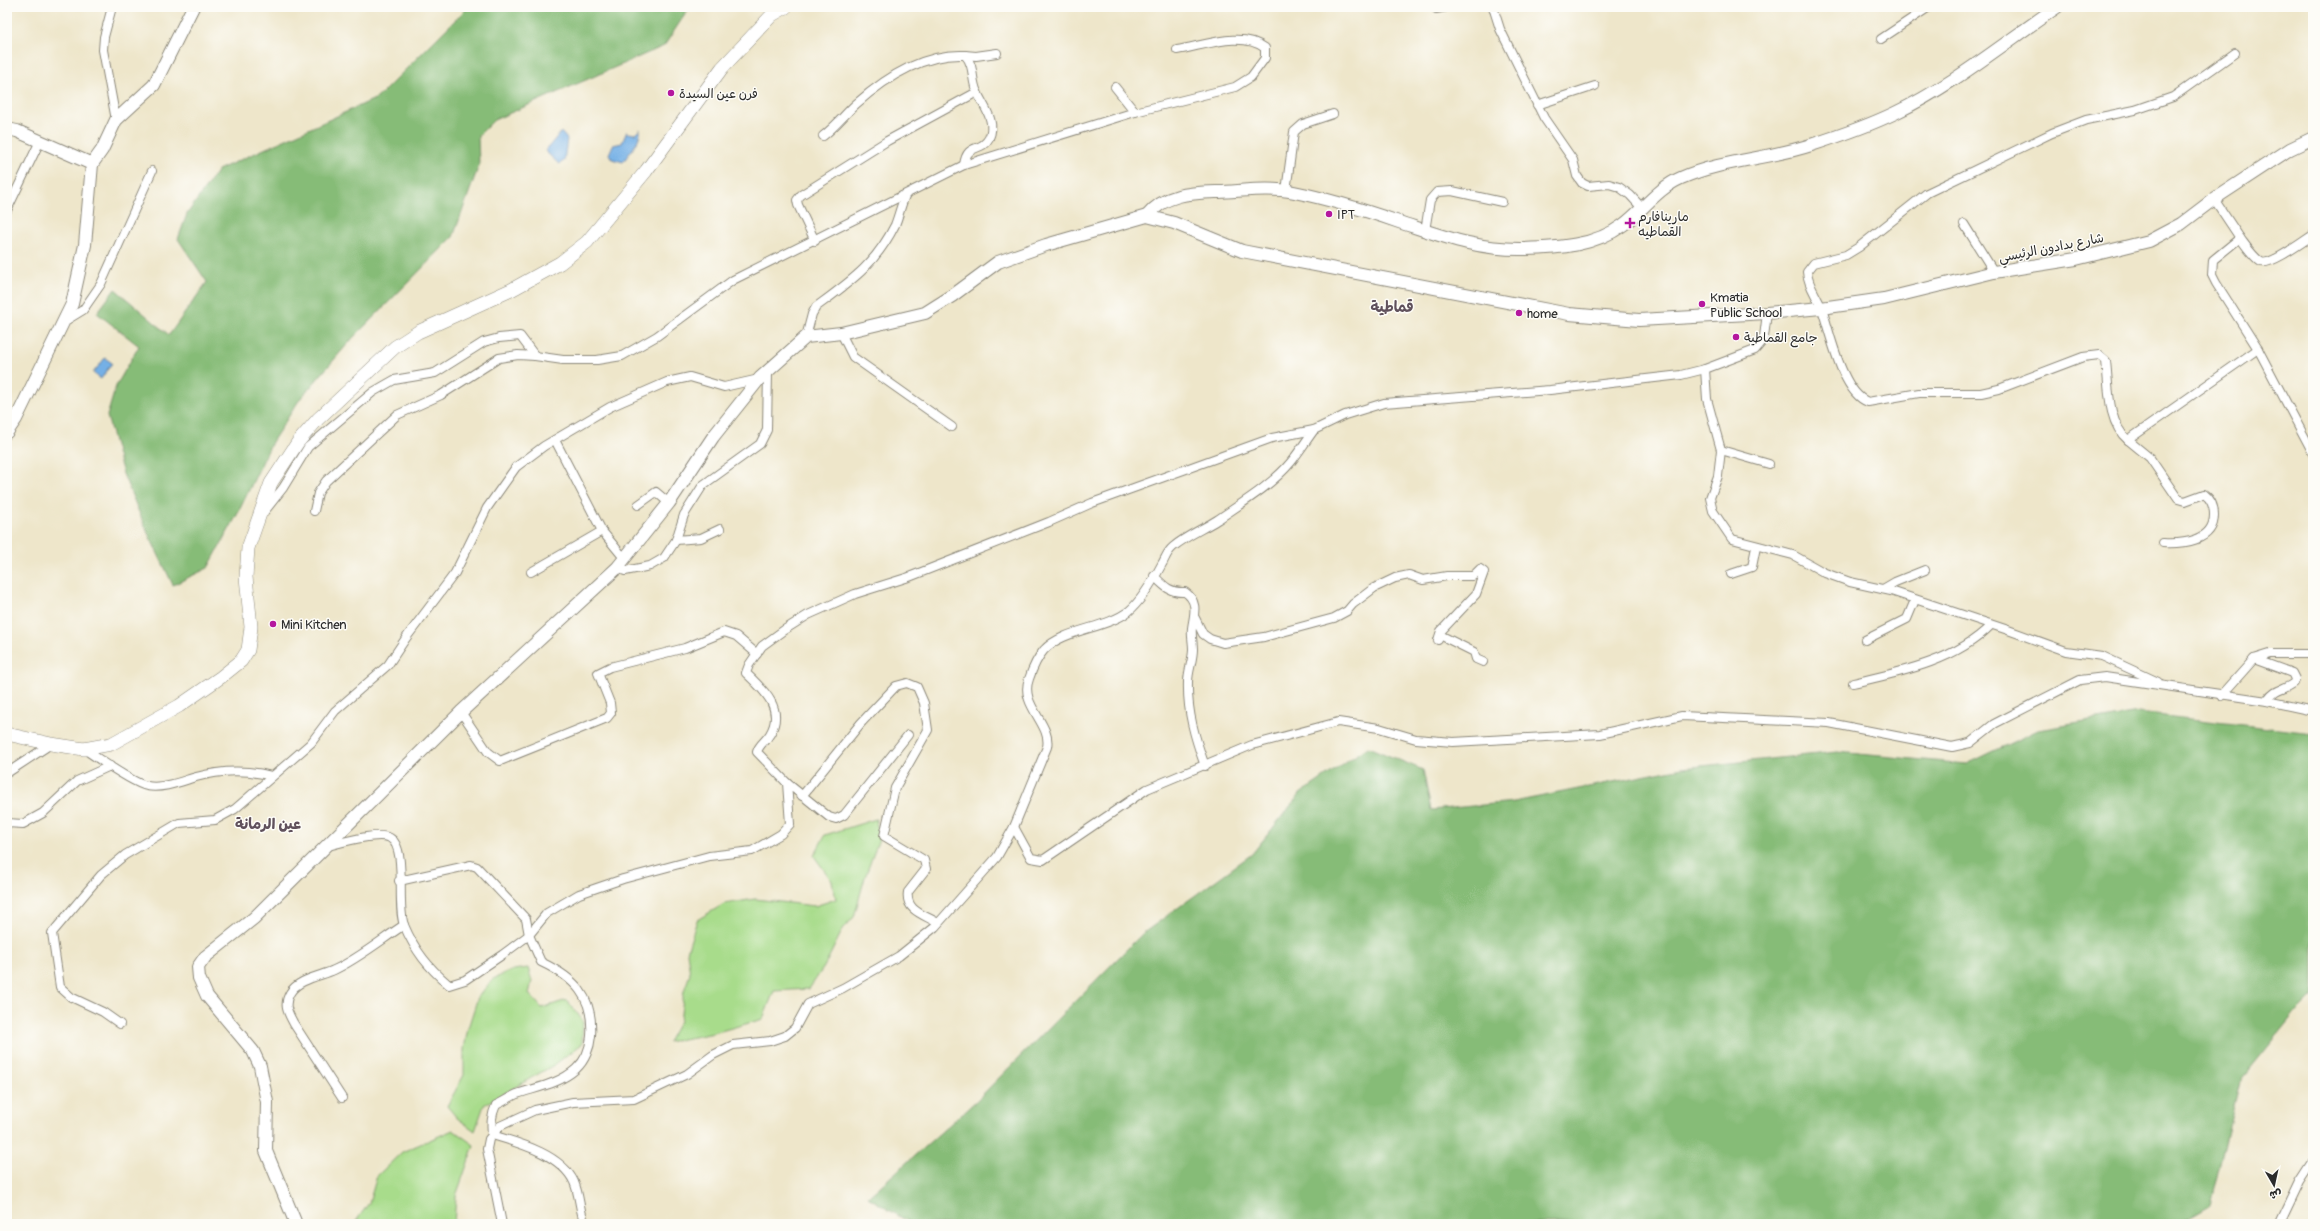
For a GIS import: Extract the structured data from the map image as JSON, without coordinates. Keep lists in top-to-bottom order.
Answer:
{
  "streets": {
    "main road": ["شارع بدادون الرئيسي"]
  },
  "districts": ["قماطية", "عين الرمانة"],
  "places": {
    "other": [
      "فرن عين السيدة",
      "IPT",
      "Kmatia Public School",
      "home",
      "جامع القماطية",
      "Mini Kitchen"
    ],
    "health": ["مارينافارم القماطيه"]
  },
  "north": "bottom"
}
